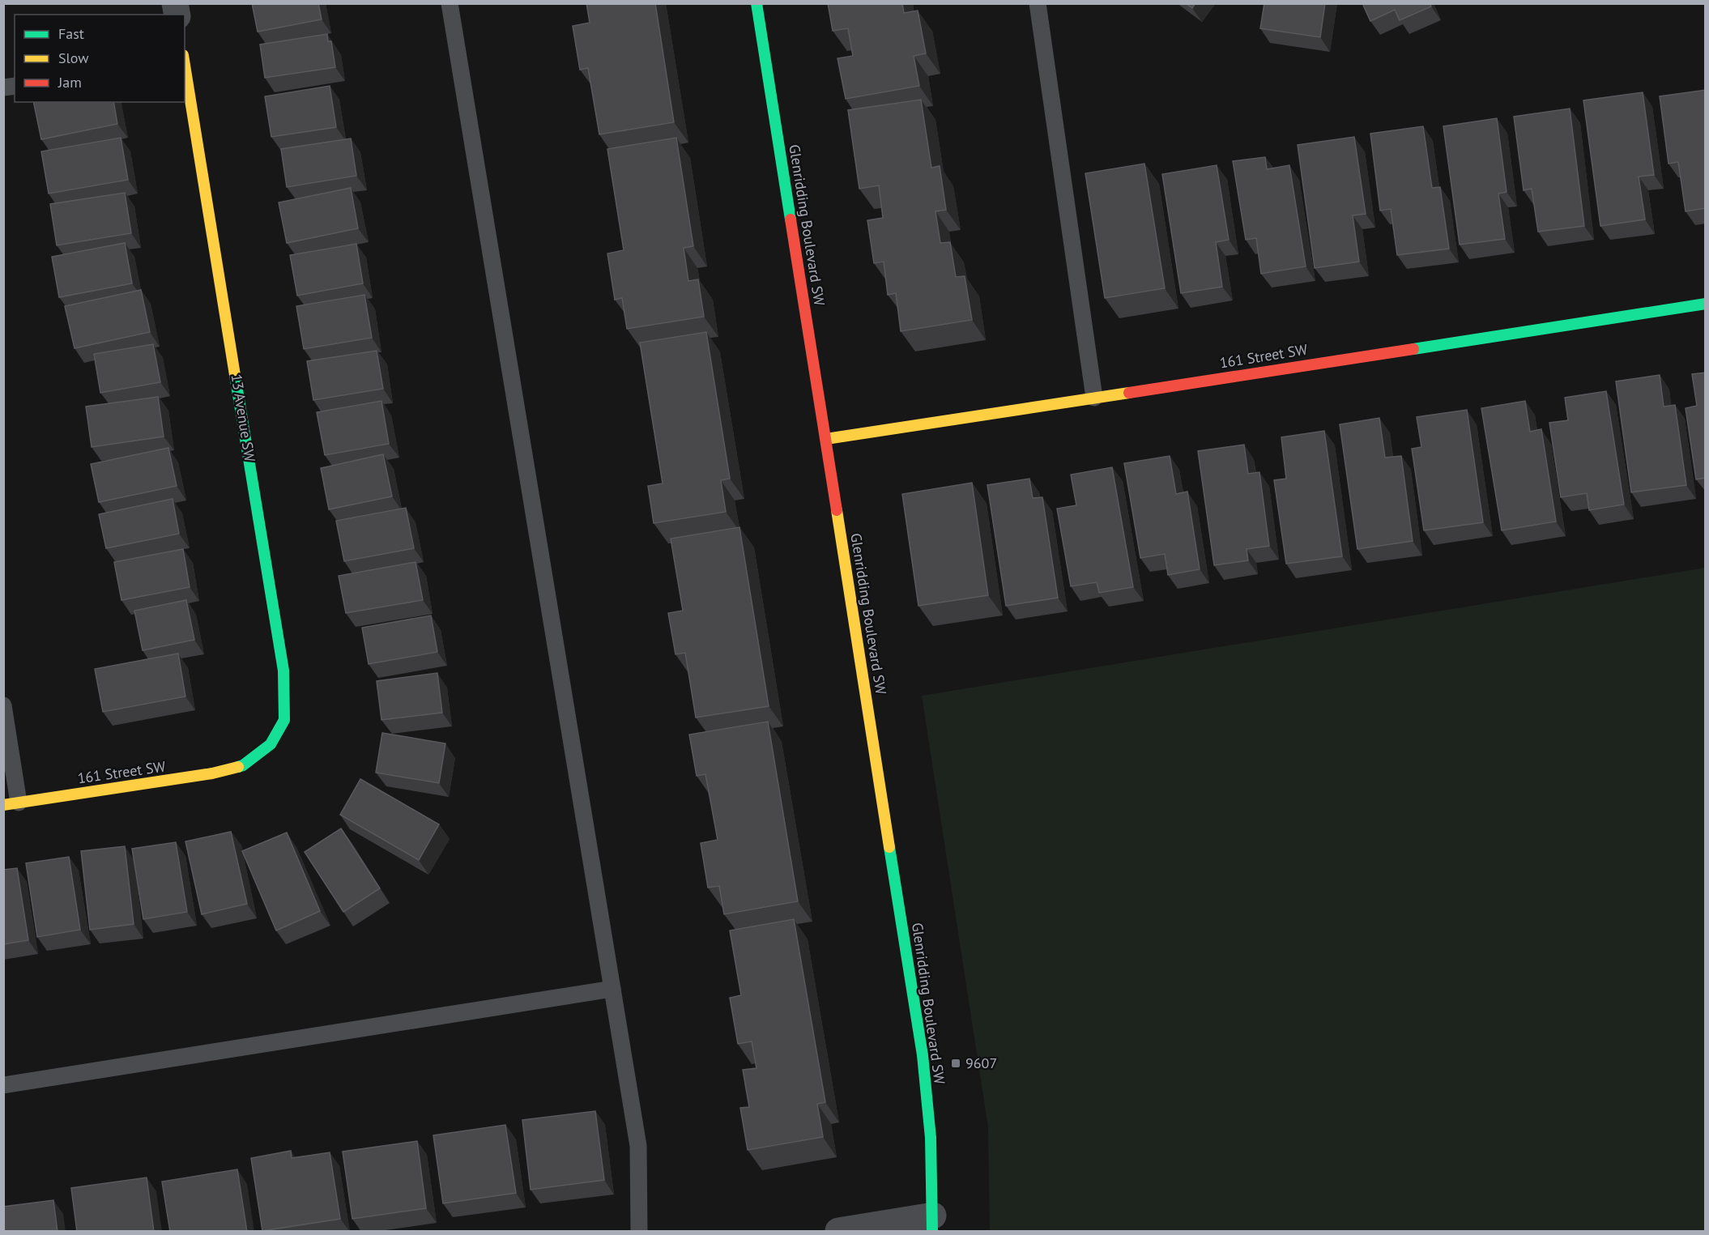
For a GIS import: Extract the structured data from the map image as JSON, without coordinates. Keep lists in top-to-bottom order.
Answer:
{
  "streets": {
    "street": ["Glenridding Boulevard SW", "161 Street SW", "13 Avenue SW"]
  },
  "crossings": [
    ["Glenridding Boulevard SW", "161 Street SW"],
    ["161 Street SW", "13 Avenue SW"]
  ],
  "places": {
    "transit": ["9607"]
  },
  "legend": ["Fast", "Slow", "Jam"]
}
